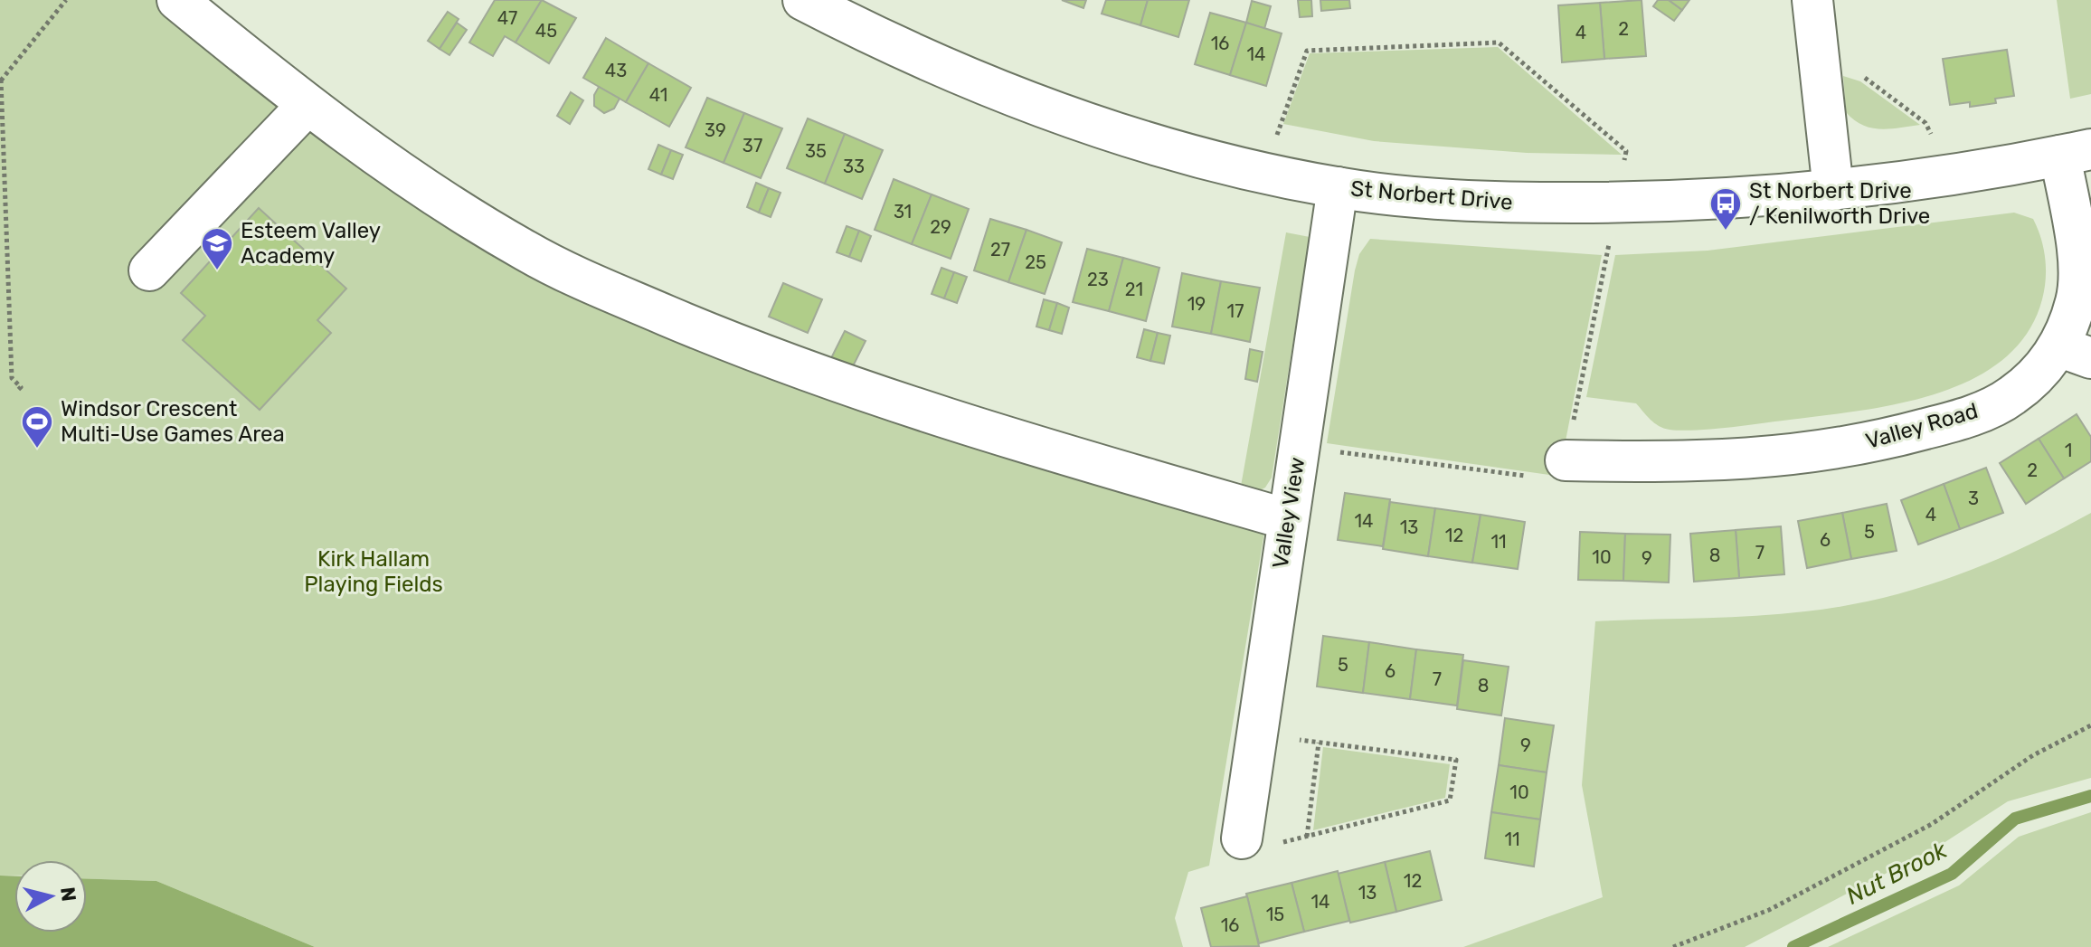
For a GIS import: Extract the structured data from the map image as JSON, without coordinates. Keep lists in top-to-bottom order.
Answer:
{
  "streets": {
    "street": ["St Norbert Drive", "Valley Road", "Valley View"]
  },
  "crossings": [
    ["St Norbert Drive", "Valley Road"],
    ["St Norbert Drive", "Valley View"]
  ],
  "water": ["Nut Brook"],
  "parks": ["Kirk Hallam Playing Fields"],
  "places": {
    "bus stop": ["St Norbert Drive / Kenilworth Drive"],
    "school or university": ["Esteem Valley Academy"],
    "sports": ["Windsor Crescent Multi-Use Games Area"]
  },
  "house_numbers": [
    "47",
    "2",
    "45",
    "4",
    "16",
    "14",
    "43",
    "41",
    "39",
    "37",
    "35",
    "33",
    "31",
    "29",
    "27",
    "25",
    "23",
    "21",
    "19",
    "17",
    "1",
    "2",
    "3",
    "4",
    "14",
    "13",
    "5",
    "12",
    "6",
    "11",
    "7",
    "8",
    "10",
    "9",
    "5",
    "6",
    "7",
    "8",
    "9",
    "10",
    "11",
    "12",
    "13",
    "14",
    "15",
    "16"
  ],
  "north": "right"
}
